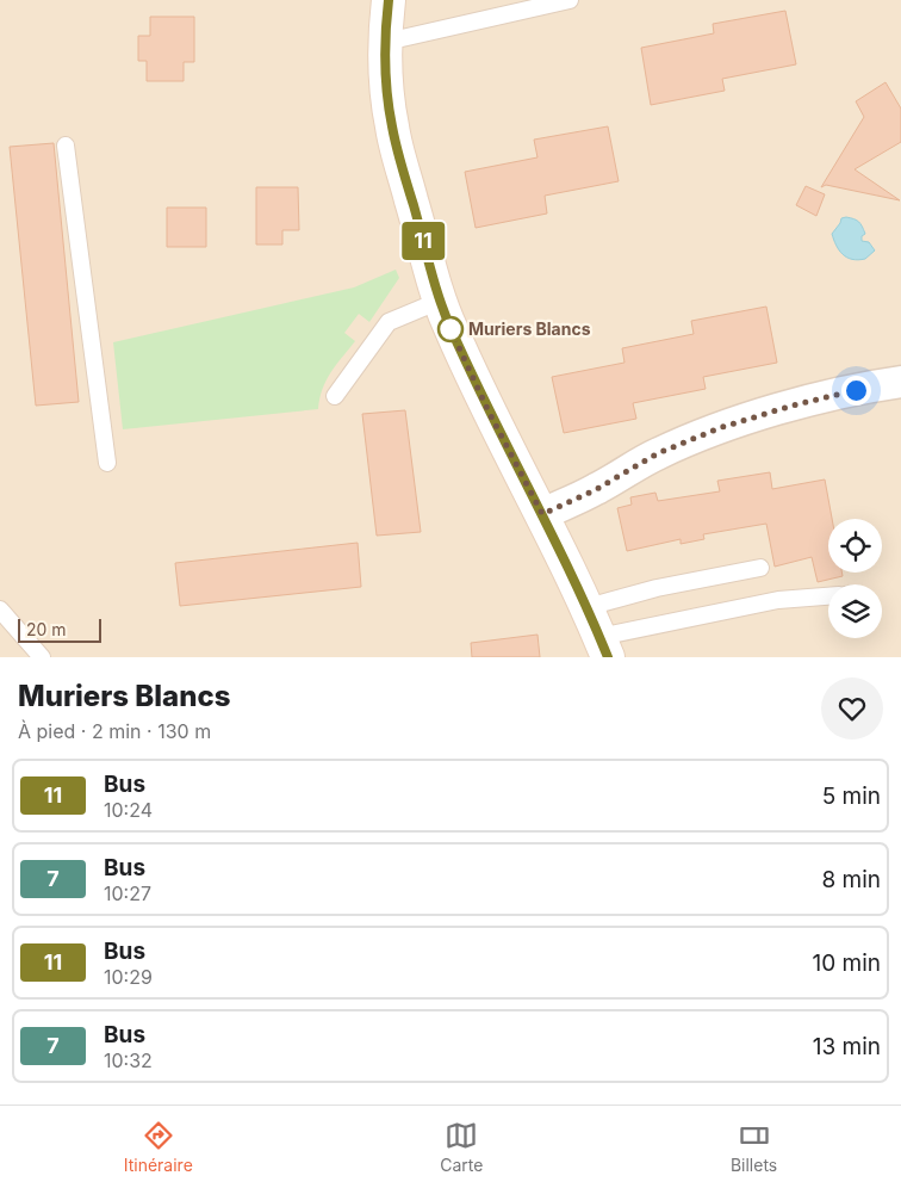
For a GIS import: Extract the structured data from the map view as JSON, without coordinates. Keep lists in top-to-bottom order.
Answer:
{
  "places": ["Muriers Blancs"],
  "lines": ["bus line 11"],
  "scale_bar": "20 m",
  "page": {
    "on_map": "11",
    "scale": "20 m",
    "heading": ["Muriers Blancs", "À pied · 2 min · 130 m"],
    "list": [
      {
        "mark": "11",
        "name": "Bus",
        "note": "10:24",
        "value": "5 min"
      },
      {
        "mark": "7",
        "name": "Bus",
        "note": "10:27",
        "value": "8 min"
      },
      {
        "mark": "11",
        "name": "Bus",
        "note": "10:29",
        "value": "10 min"
      },
      {
        "mark": "7",
        "name": "Bus",
        "note": "10:32",
        "value": "13 min"
      }
    ],
    "tabs": ["Itinéraire", "Carte", "Billets"]
  }
}
